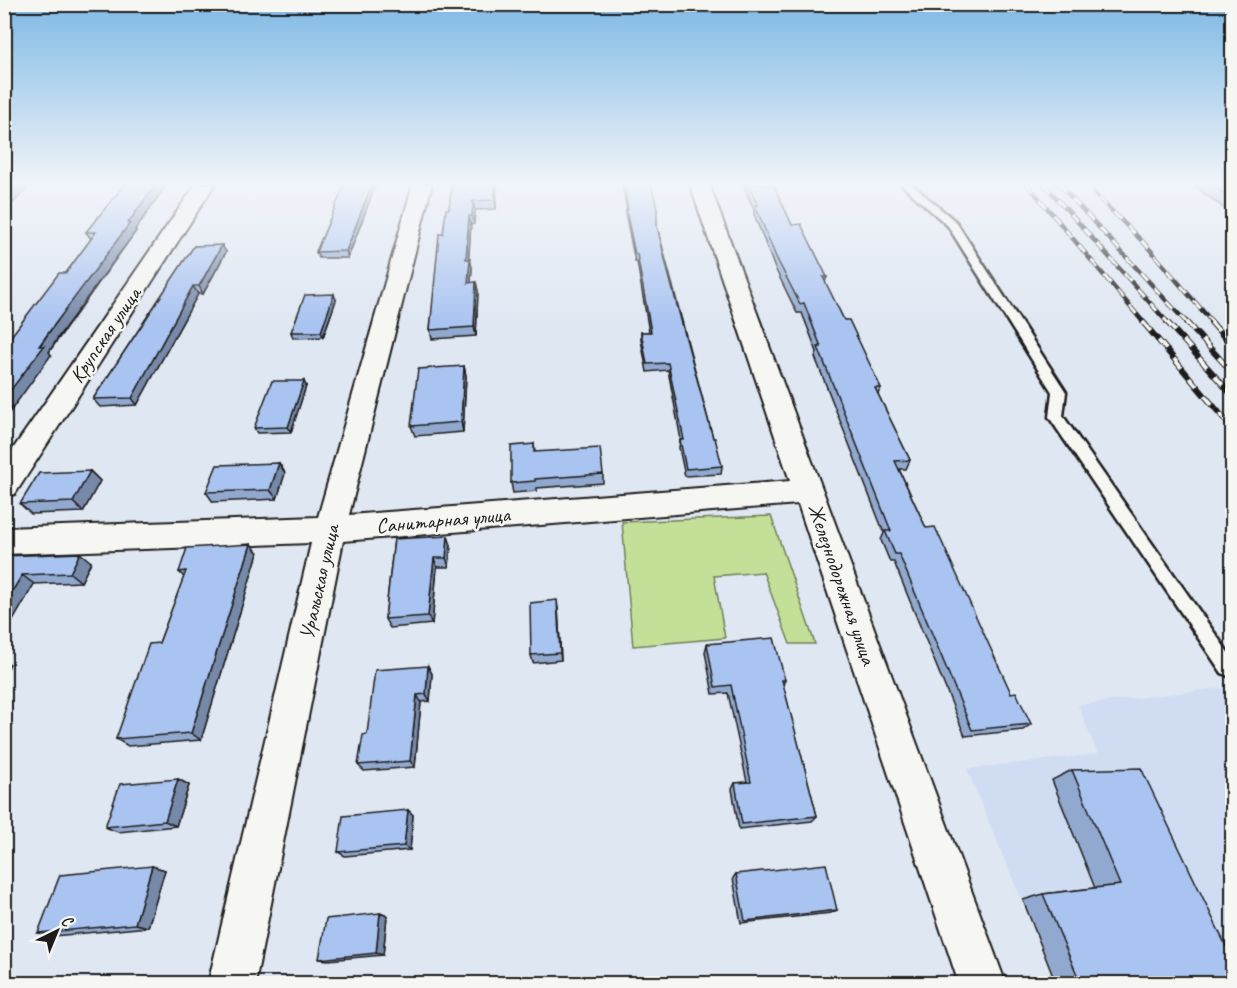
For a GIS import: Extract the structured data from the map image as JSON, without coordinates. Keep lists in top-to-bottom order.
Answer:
{
  "streets": {
    "street": [
      "Крупская улица",
      "Санитарная улица",
      "Уральская улица",
      "Железнодорожная улица"
    ]
  },
  "crossings": [
    ["Санитарная улица", "Уральская улица"],
    ["Санитарная улица", "Железнодорожная улица"]
  ],
  "north": "top right"
}
